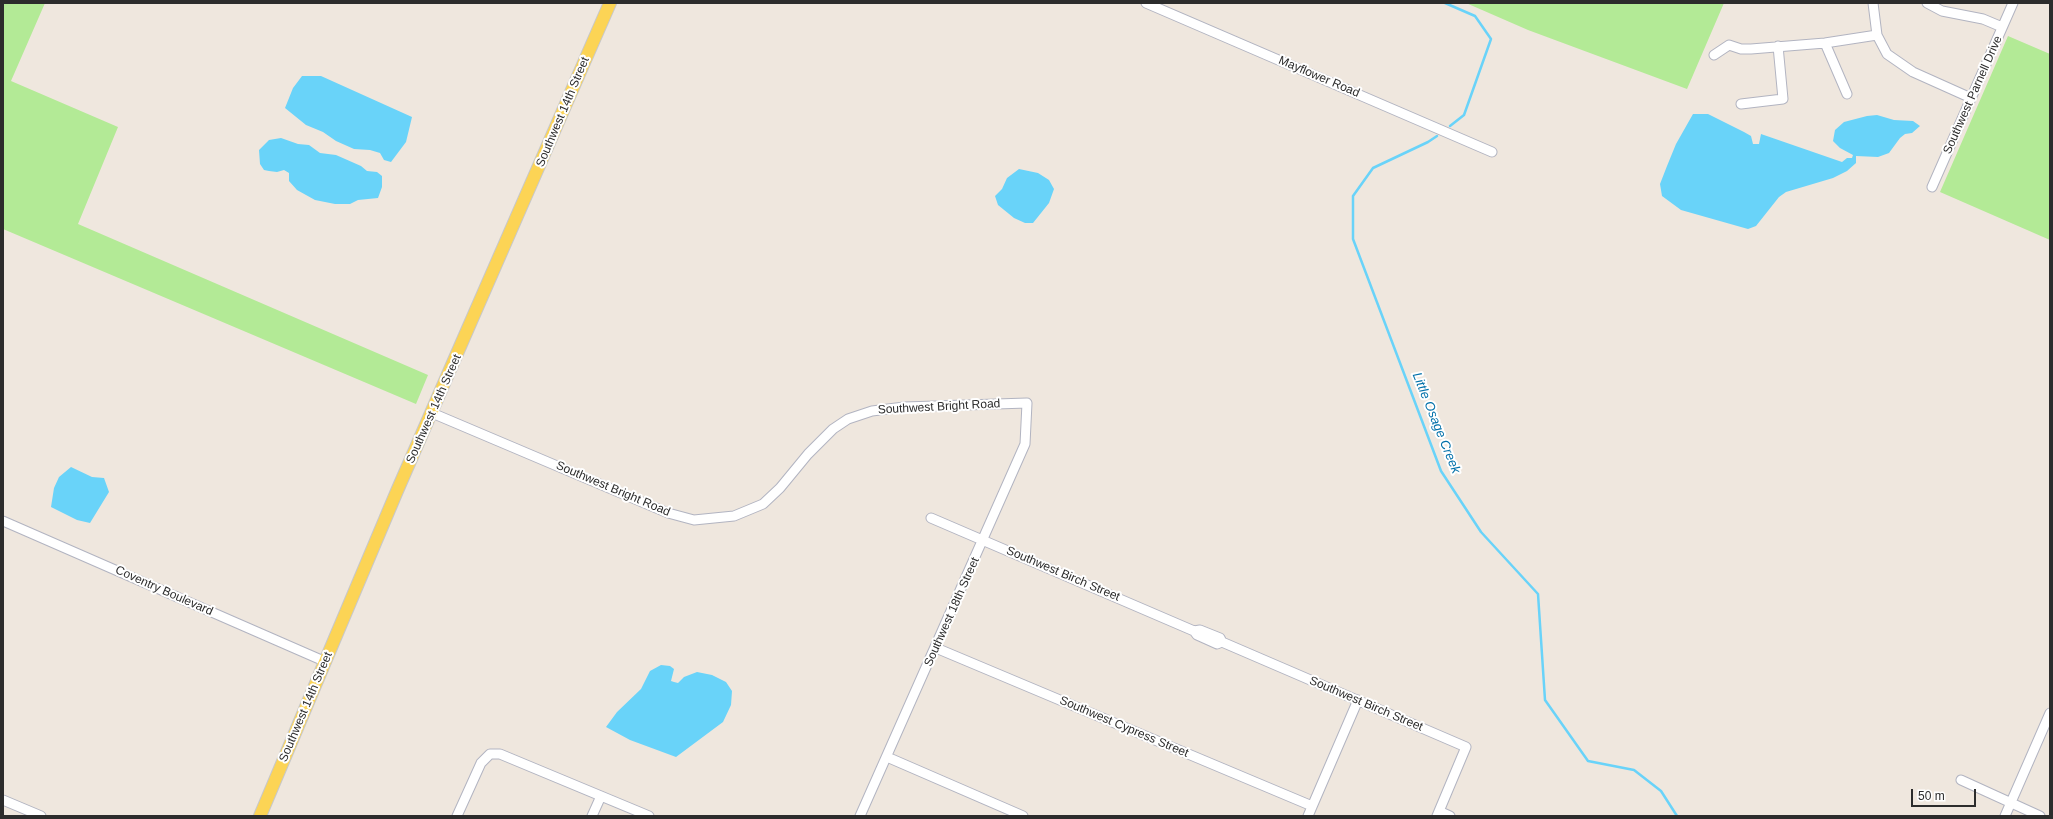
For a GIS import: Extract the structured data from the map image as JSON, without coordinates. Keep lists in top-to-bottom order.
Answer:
{
  "streets": {
    "main road": ["Southwest 14th Street"],
    "street": [
      "Mayflower Road",
      "Southwest Parnell Drive",
      "Southwest Bright Road",
      "Southwest Birch Street",
      "Coventry Boulevard",
      "Southwest 18th Street",
      "Southwest Cypress Street"
    ]
  },
  "crossings": [
    ["Southwest 14th Street", "Southwest Bright Road"],
    ["Southwest 14th Street", "Coventry Boulevard"],
    ["Southwest Bright Road", "Southwest 18th Street"],
    ["Southwest Birch Street", "Southwest 18th Street"],
    ["Southwest 18th Street", "Southwest Cypress Street"]
  ],
  "water": ["Little Osage Creek"],
  "scale_bar": "50 m"
}
